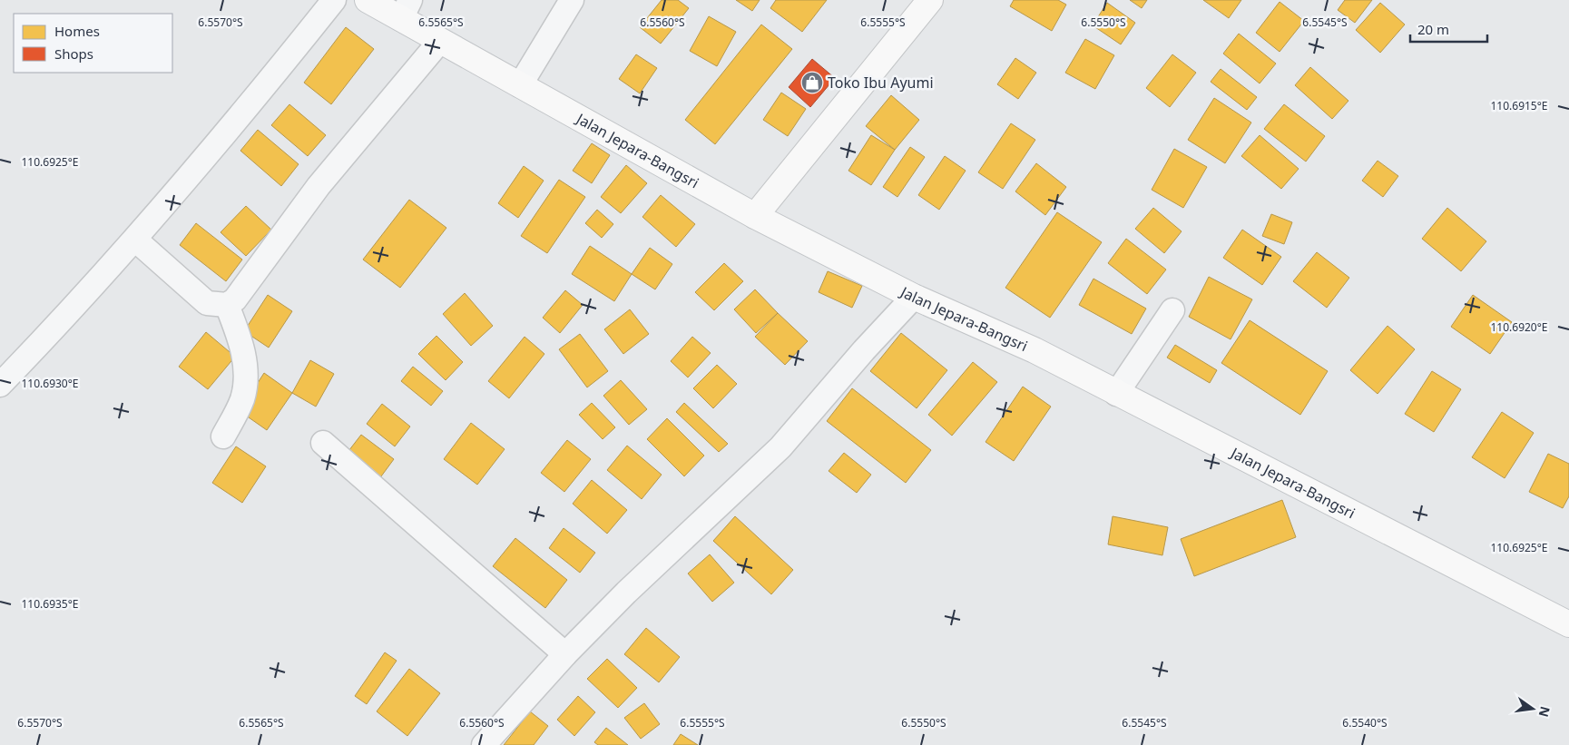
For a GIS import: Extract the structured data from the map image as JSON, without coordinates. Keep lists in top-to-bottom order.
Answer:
{
  "streets": {
    "main road": ["Jalan Jepara-Bangsri"]
  },
  "places": {
    "shop": ["Toko Ibu Ayumi"]
  },
  "legend": ["Homes", "Shops"],
  "scale_bar": "20 m",
  "north": "right",
  "coordinates": [
    "6.5570°S",
    "6.5565°S",
    "6.5560°S",
    "6.5555°S",
    "6.5550°S",
    "6.5545°S",
    "110.6915°E",
    "110.6925°E",
    "110.6920°E",
    "110.6930°E",
    "110.6935°E",
    "6.5540°S"
  ]
}
